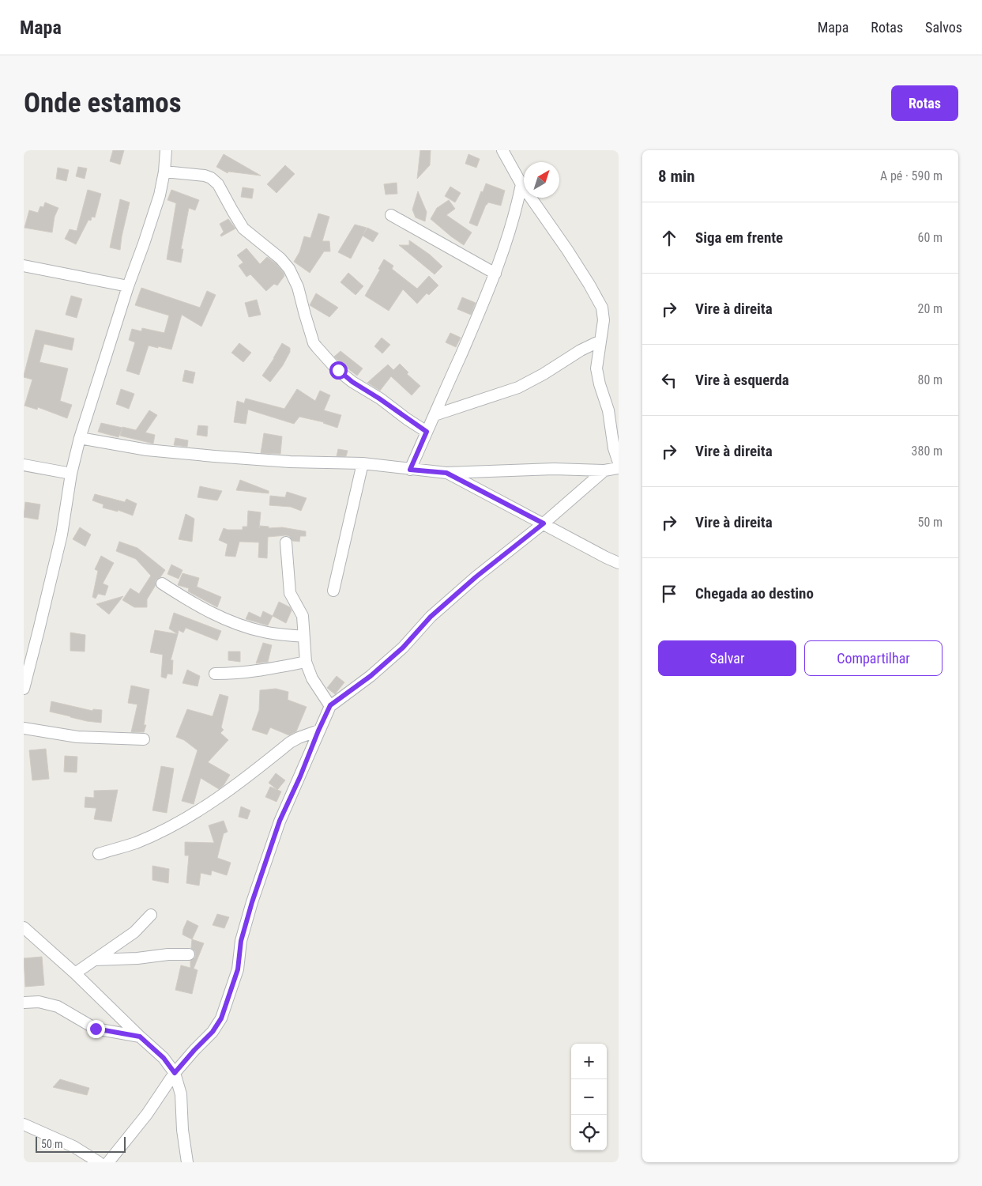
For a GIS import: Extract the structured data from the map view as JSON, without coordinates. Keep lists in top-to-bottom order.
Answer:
{
  "scale_bar": "50 m",
  "north": "top right",
  "page": {
    "header": "Mapa",
    "nav": ["Mapa", "Rotas", "Salvos"],
    "buttons": [
      "Rotas",
      ["Salvar", "Compartilhar"]
    ],
    "title": "Onde estamos",
    "heading": ["8 min", "A pé · 590 m"],
    "list": [
      ["Siga em frente", "60 m"],
      ["Vire à direita", "20 m"],
      ["Vire à esquerda", "80 m"],
      ["Vire à direita", "380 m"],
      ["Vire à direita", "50 m"],
      "Chegada ao destino"
    ],
    "map_buttons": ["+", "−"],
    "scale": "50 m"
  }
}
